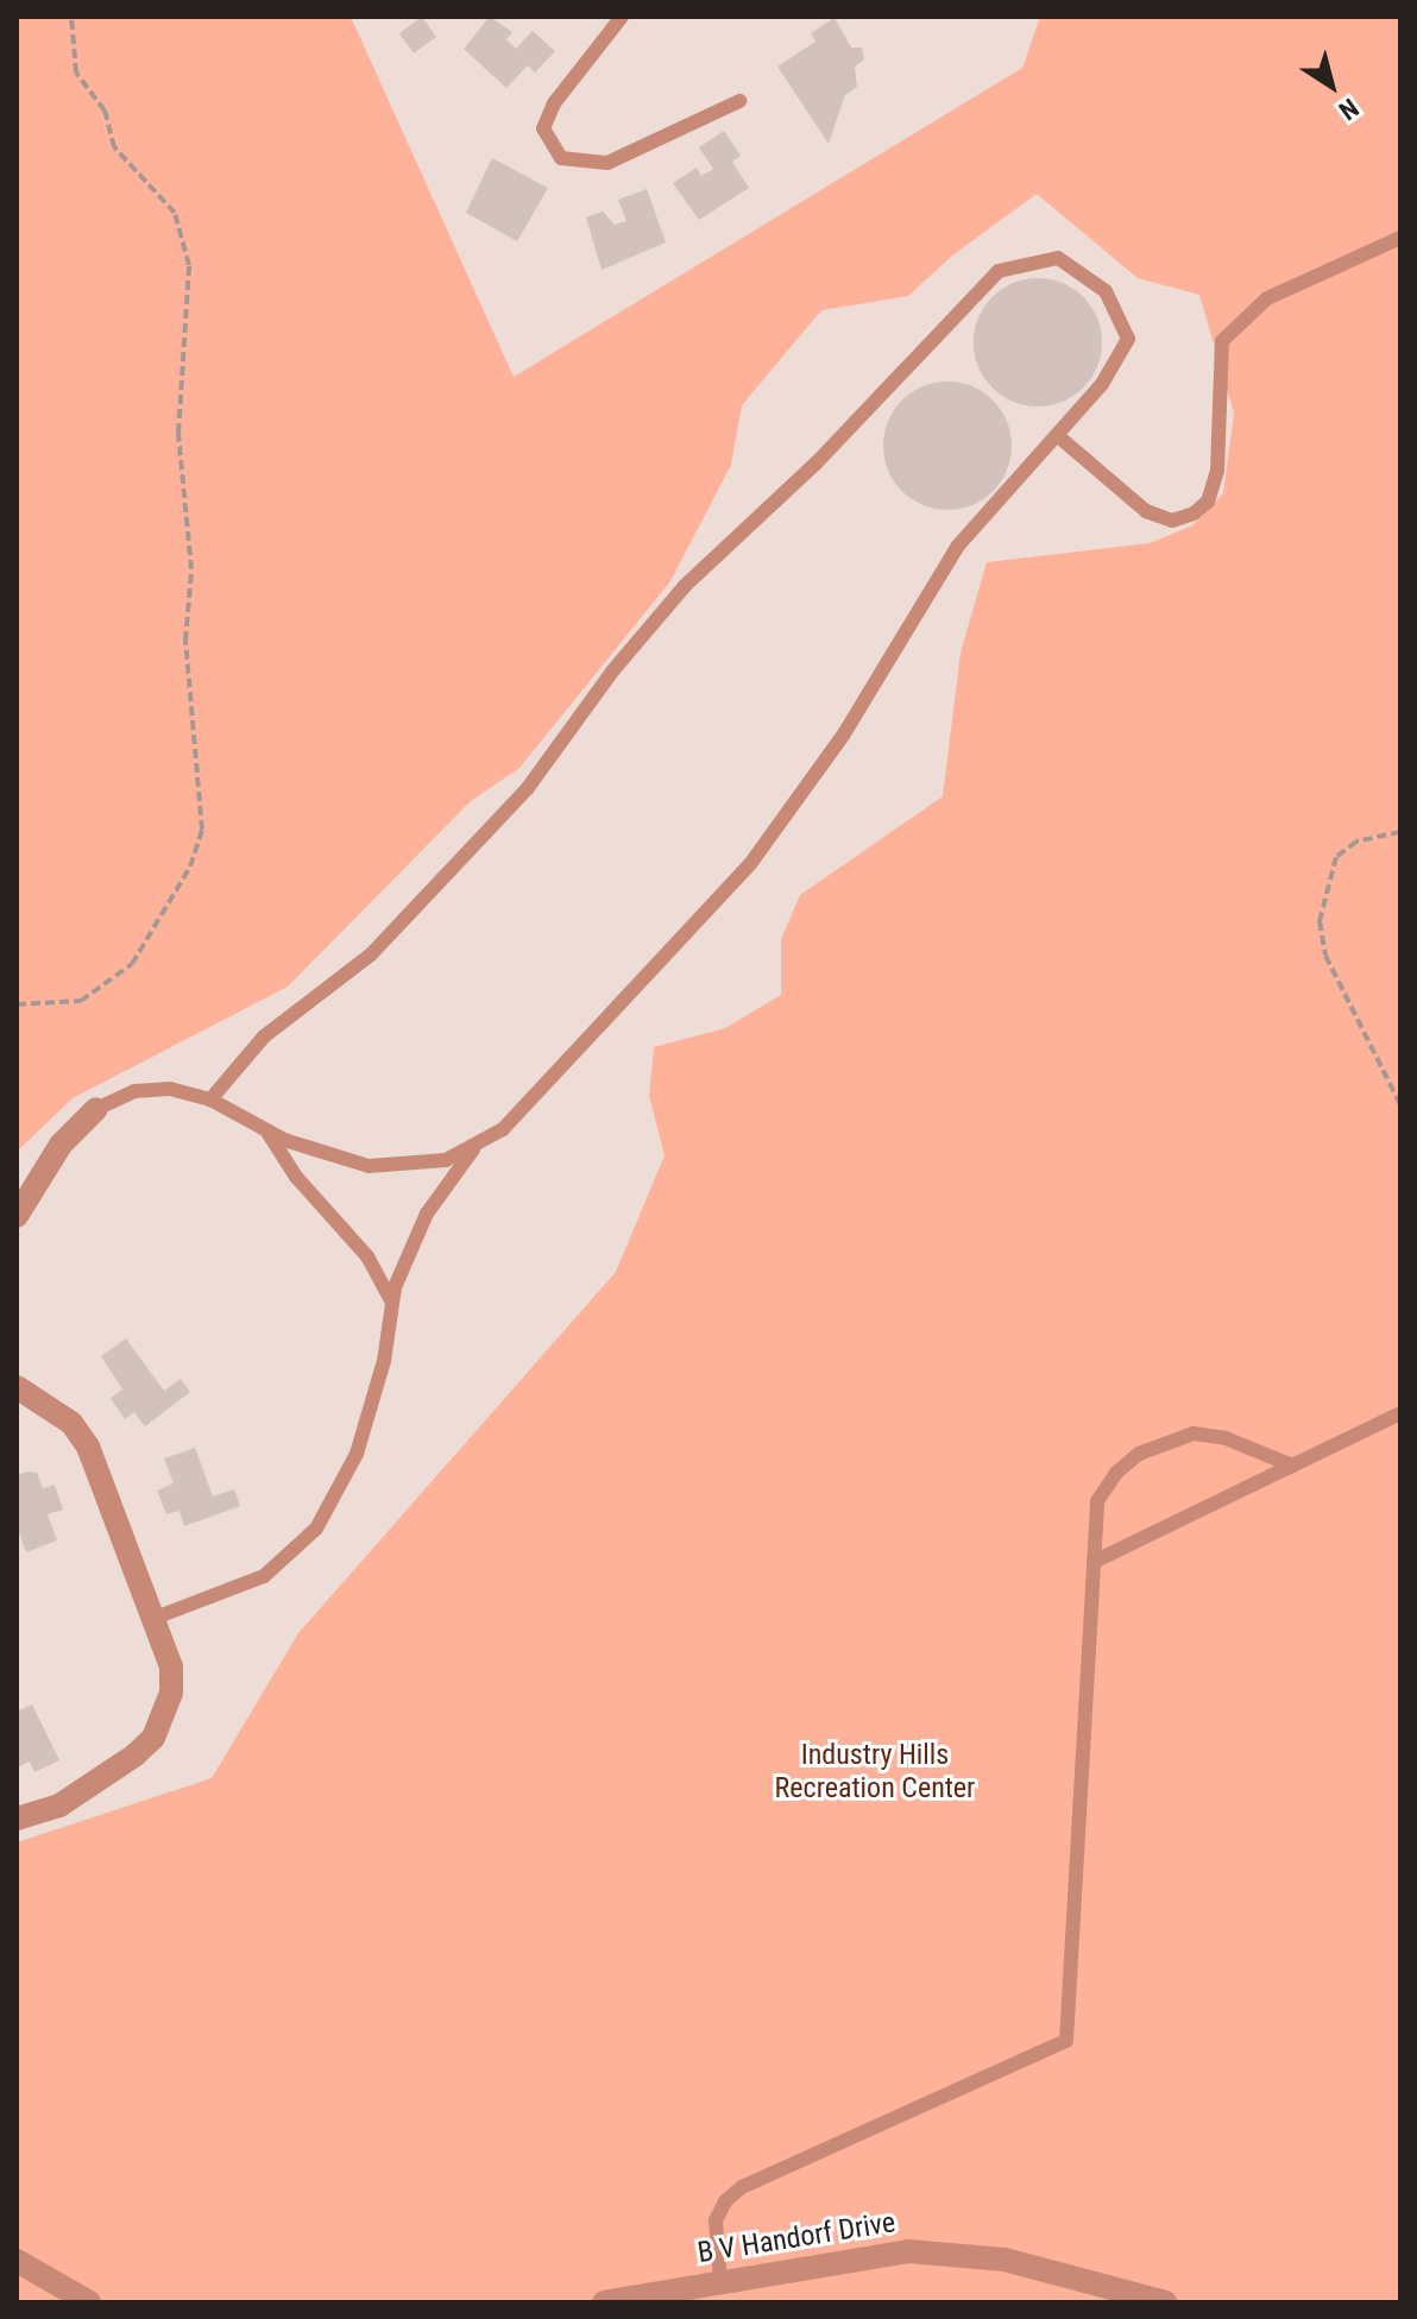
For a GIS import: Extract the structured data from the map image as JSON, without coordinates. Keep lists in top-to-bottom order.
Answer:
{
  "streets": {
    "street": ["B V Handorf Drive"]
  },
  "parks": ["Industry Hills Recreation Center"],
  "north": "bottom right"
}
